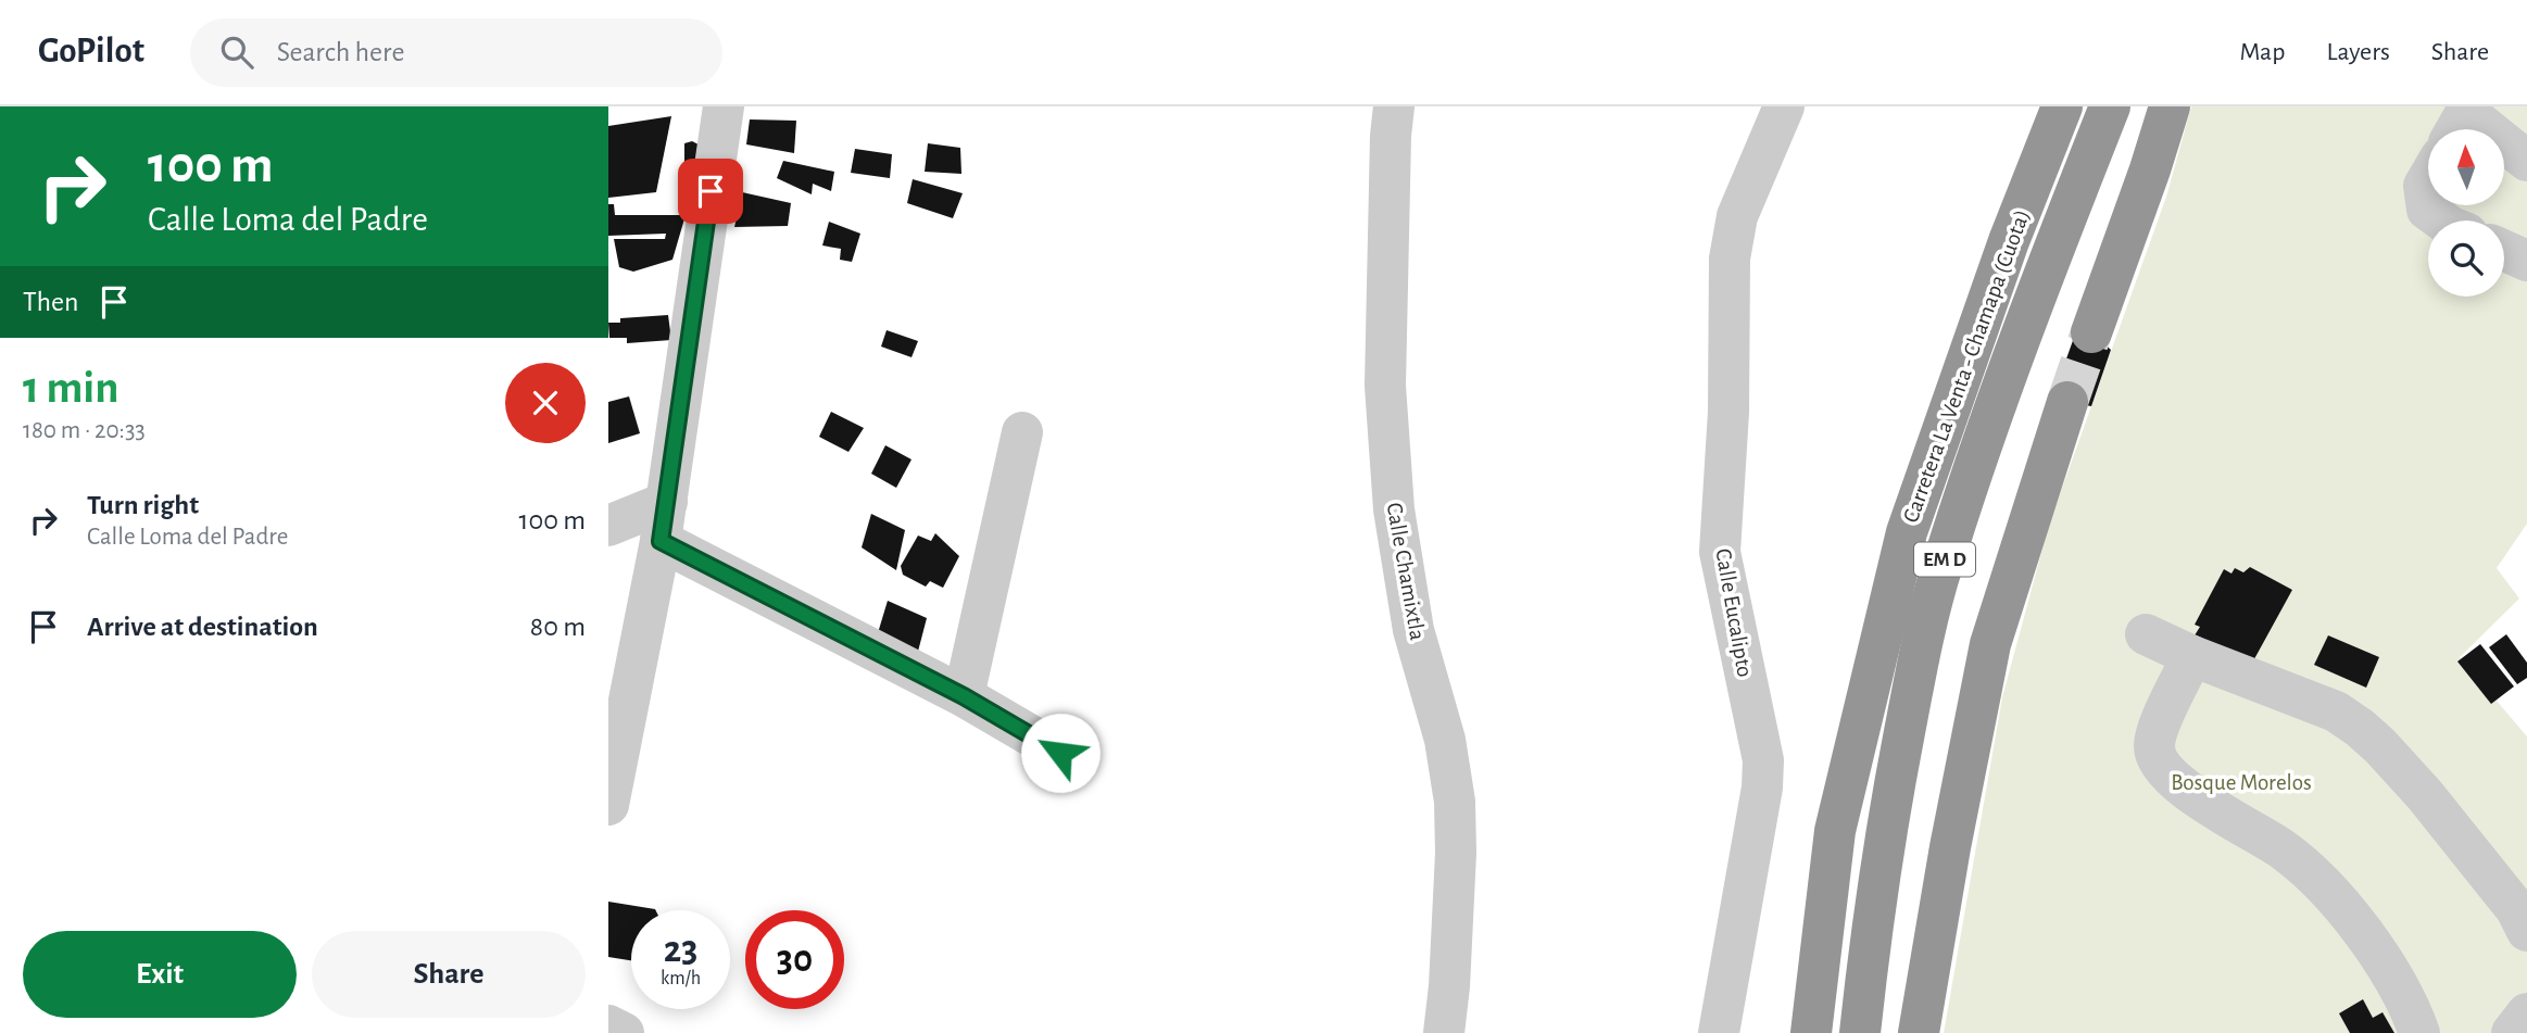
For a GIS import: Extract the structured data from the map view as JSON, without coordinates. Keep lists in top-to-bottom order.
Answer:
{
  "streets": {
    "highway": ["Carretera La Venta - Chamapa (Cuota)", "EM D"],
    "street": ["Calle Chamixtla", "Calle Eucalipto"]
  },
  "parks": ["Bosque Morelos"],
  "north": "top",
  "page": {
    "header": "GoPilot",
    "search": "Search here",
    "nav": ["Map", "Layers", "Share"],
    "turn": ["100 m", "Calle Loma del Padre"],
    "then": "Then",
    "heading": ["1 min", "180 m · 20:33"],
    "list": [
      {
        "name": "Turn right",
        "note": "Calle Loma del Padre",
        "value": "100 m"
      },
      {
        "name": "Arrive at destination",
        "value": "80 m"
      }
    ],
    "speed": "23 km/h",
    "limit": "30",
    "buttons": ["Exit", "Share"]
  }
}
